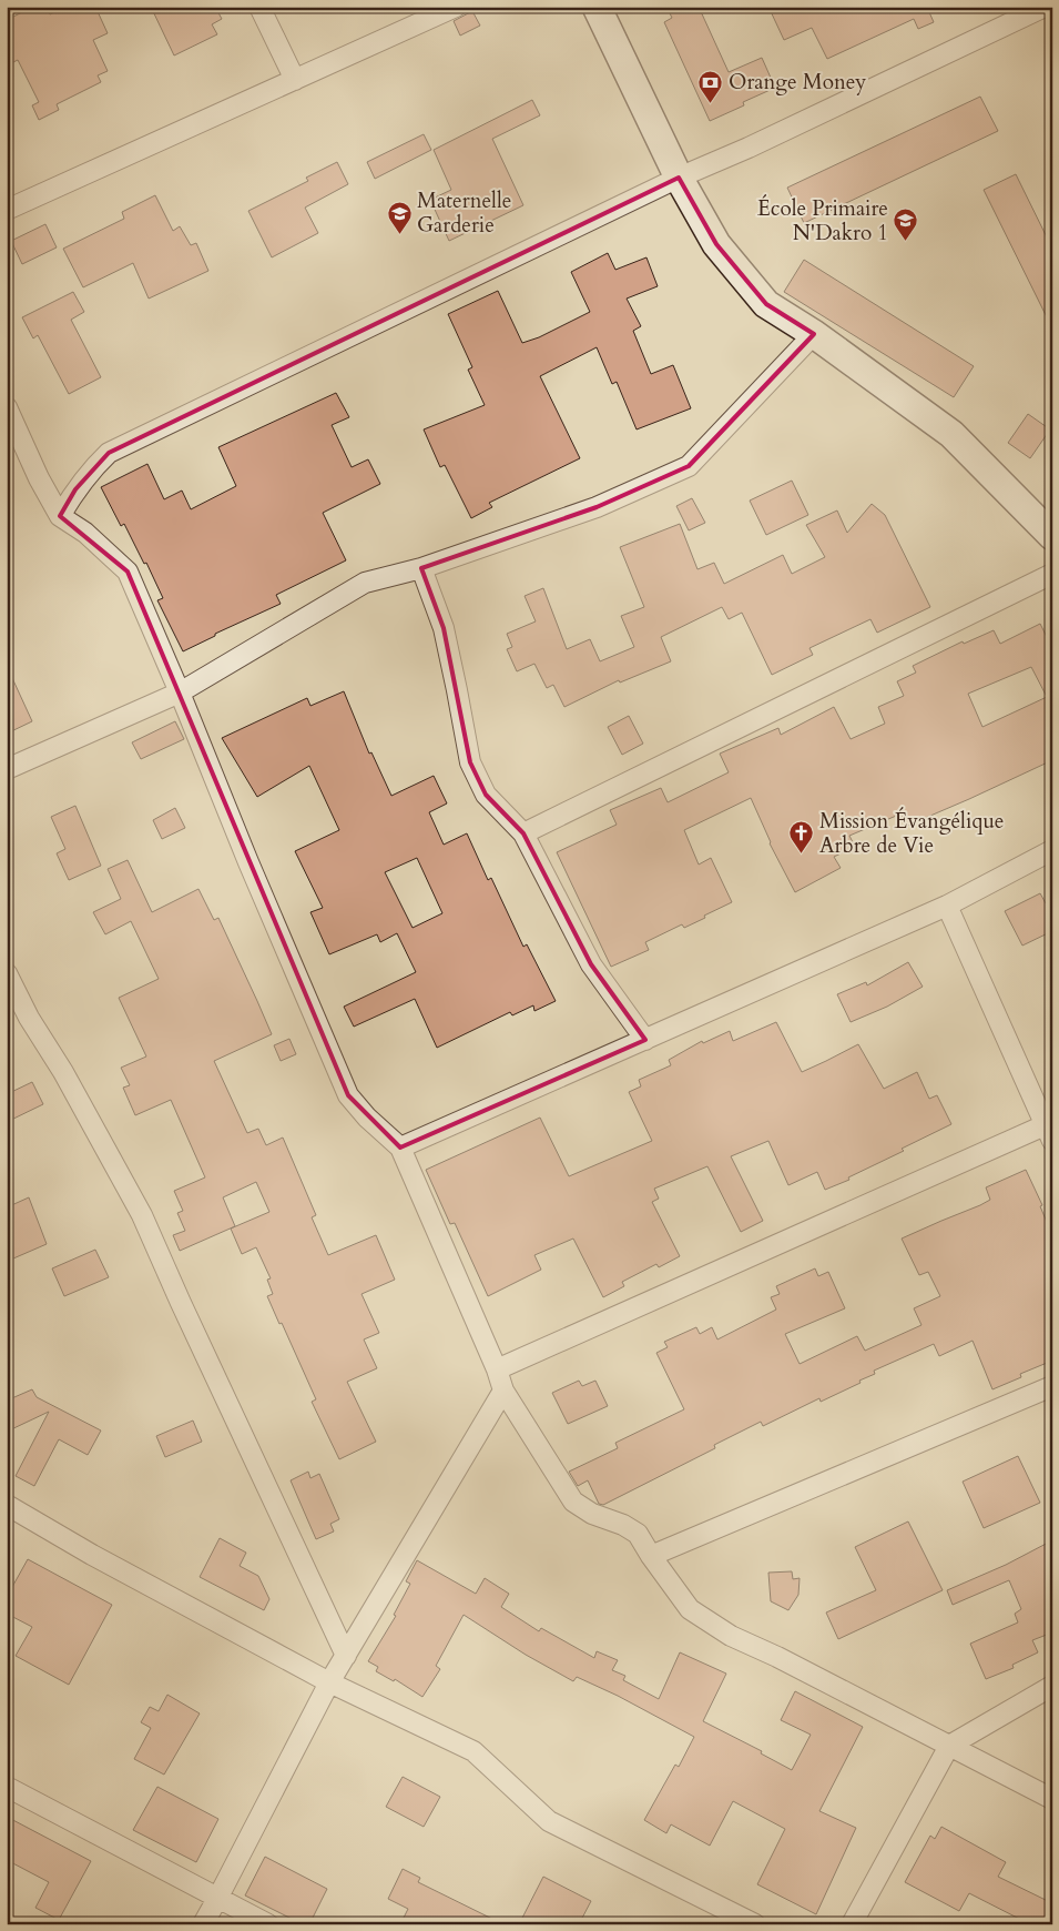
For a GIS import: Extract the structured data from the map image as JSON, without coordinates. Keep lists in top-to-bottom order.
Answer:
{
  "places": {
    "bank": ["Orange Money"],
    "school or university": ["Maternelle Garderie", "École Primaire N'Dakro 1"],
    "church": ["Mission Évangélique Arbre de Vie"]
  }
}
